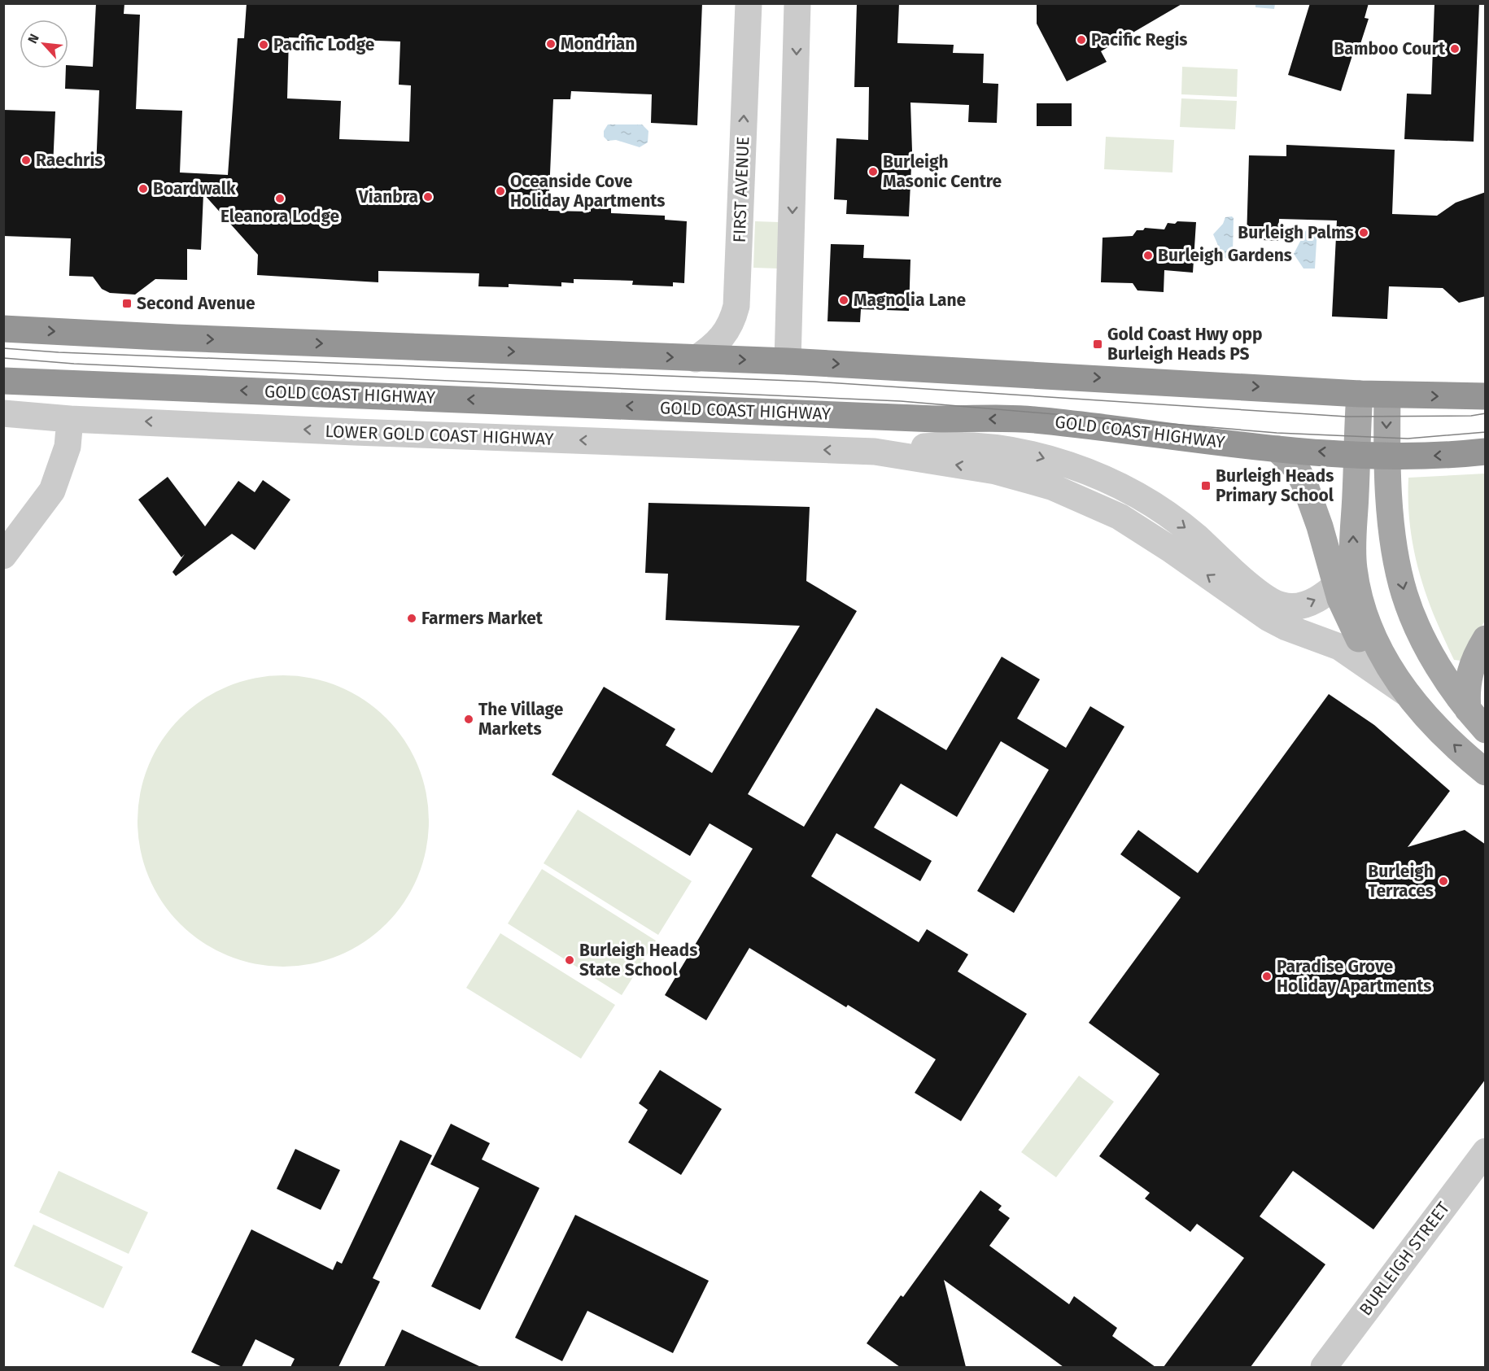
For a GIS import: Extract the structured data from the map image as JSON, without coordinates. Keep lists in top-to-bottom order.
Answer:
{
  "streets": {
    "highway": ["GOLD COAST HIGHWAY"],
    "street": ["FIRST AVENUE", "LOWER GOLD COAST HIGHWAY", "BURLEIGH STREET"]
  },
  "places": {
    "other": [
      "Pacific Regis",
      "Mondrian",
      "Pacific Lodge",
      "Bamboo Court",
      "Raechris",
      "Burleigh Masonic Centre",
      "Boardwalk",
      "Oceanside Cove Holiday Apartments",
      "Vianbra",
      "Eleanora Lodge",
      "Burleigh Palms",
      "Burleigh Gardens",
      "Magnolia Lane",
      "Farmers Market",
      "The Village Markets",
      "Burleigh Terraces",
      "Burleigh Heads State School",
      "Paradise Grove Holiday Apartments"
    ],
    "transit": ["Second Avenue", "Gold Coast Hwy opp Burleigh Heads PS", "Burleigh Heads Primary School"]
  },
  "north": "top left"
}
